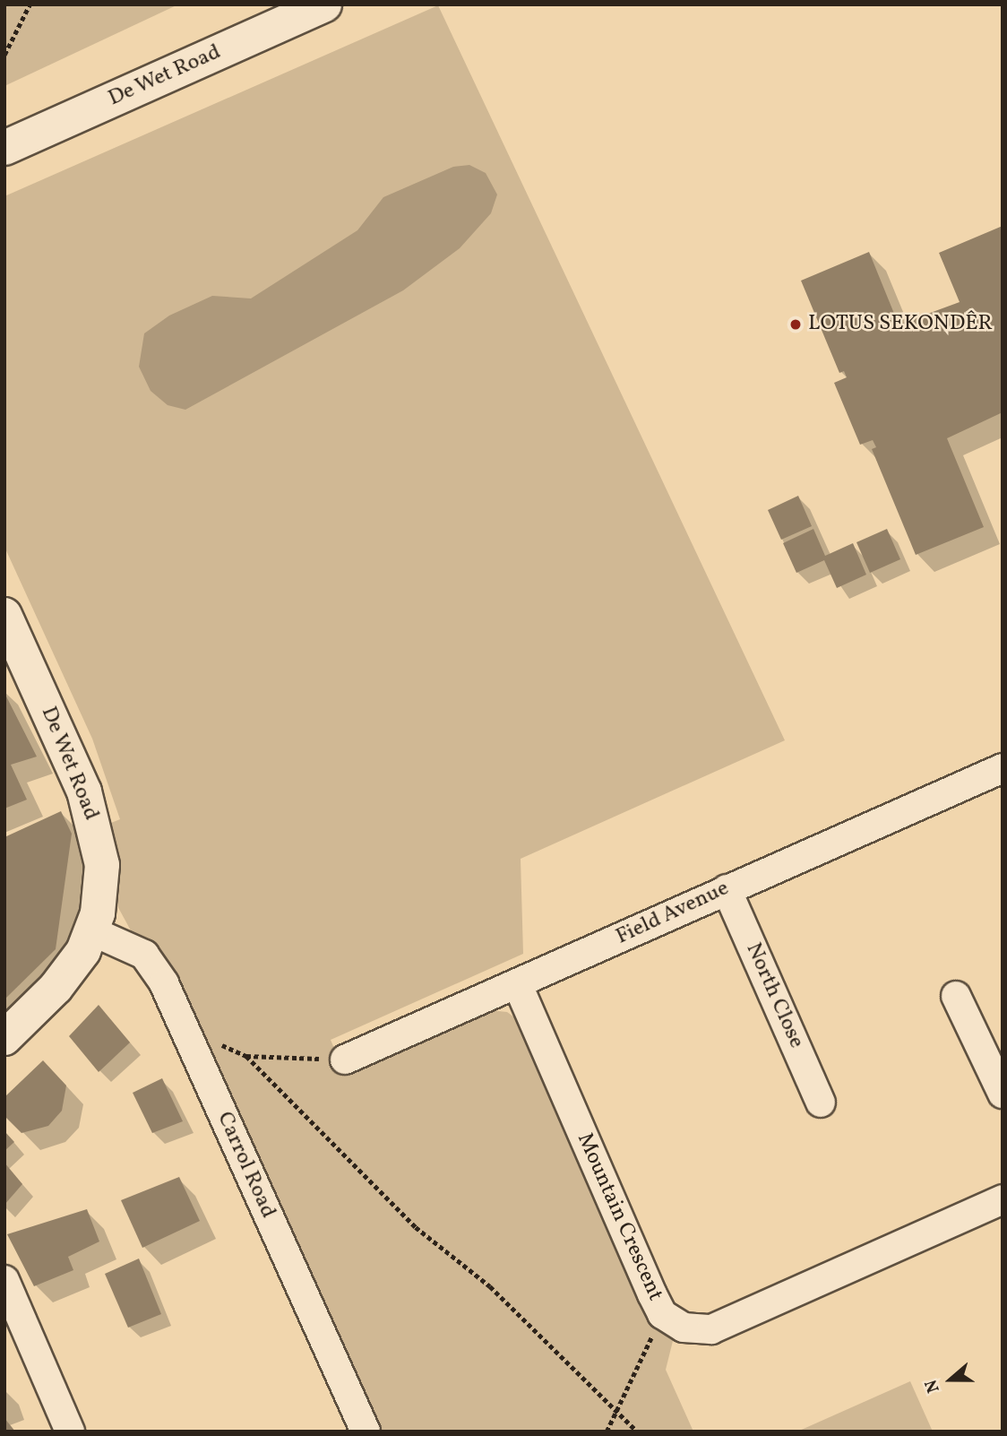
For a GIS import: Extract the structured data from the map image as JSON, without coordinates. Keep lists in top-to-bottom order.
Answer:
{
  "streets": {
    "street": [
      "De Wet Road",
      "Field Avenue",
      "North Close",
      "Carrol Road",
      "Mountain Crescent"
    ]
  },
  "crossings": [
    ["De Wet Road", "Carrol Road"],
    ["Field Avenue", "North Close"],
    ["Field Avenue", "Mountain Crescent"]
  ],
  "places": ["LOTUS SEKONDÊR"],
  "north": "left"
}
